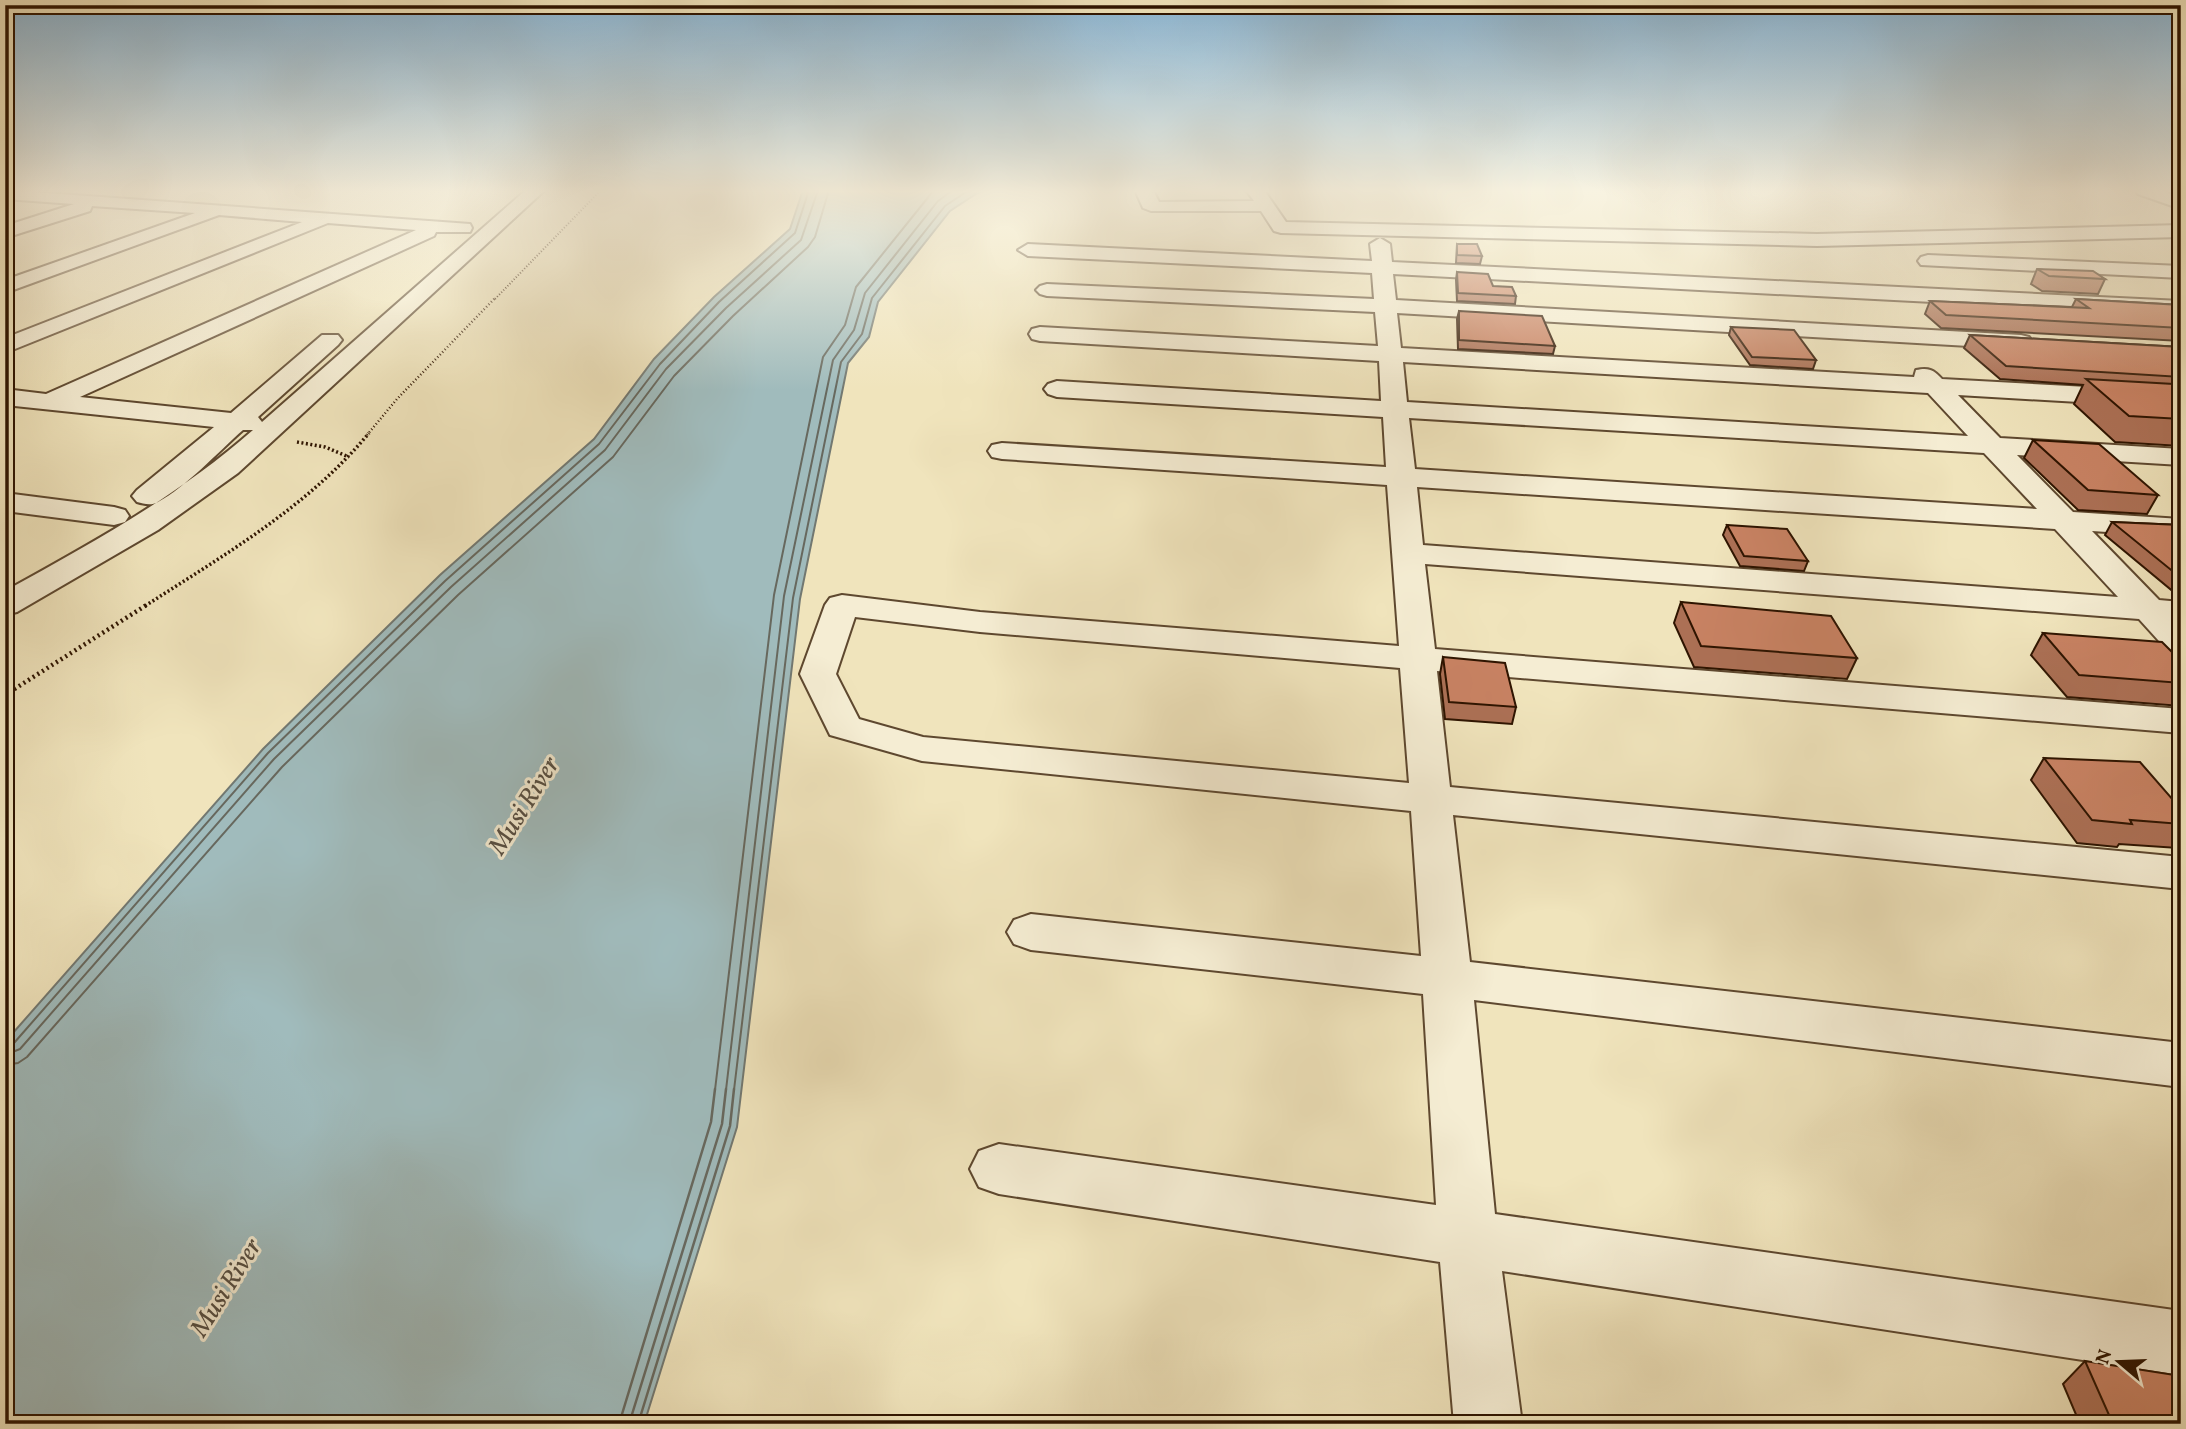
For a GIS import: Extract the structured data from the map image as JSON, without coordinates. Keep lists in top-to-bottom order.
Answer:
{
  "water": ["Musi River"],
  "north": "left"
}
